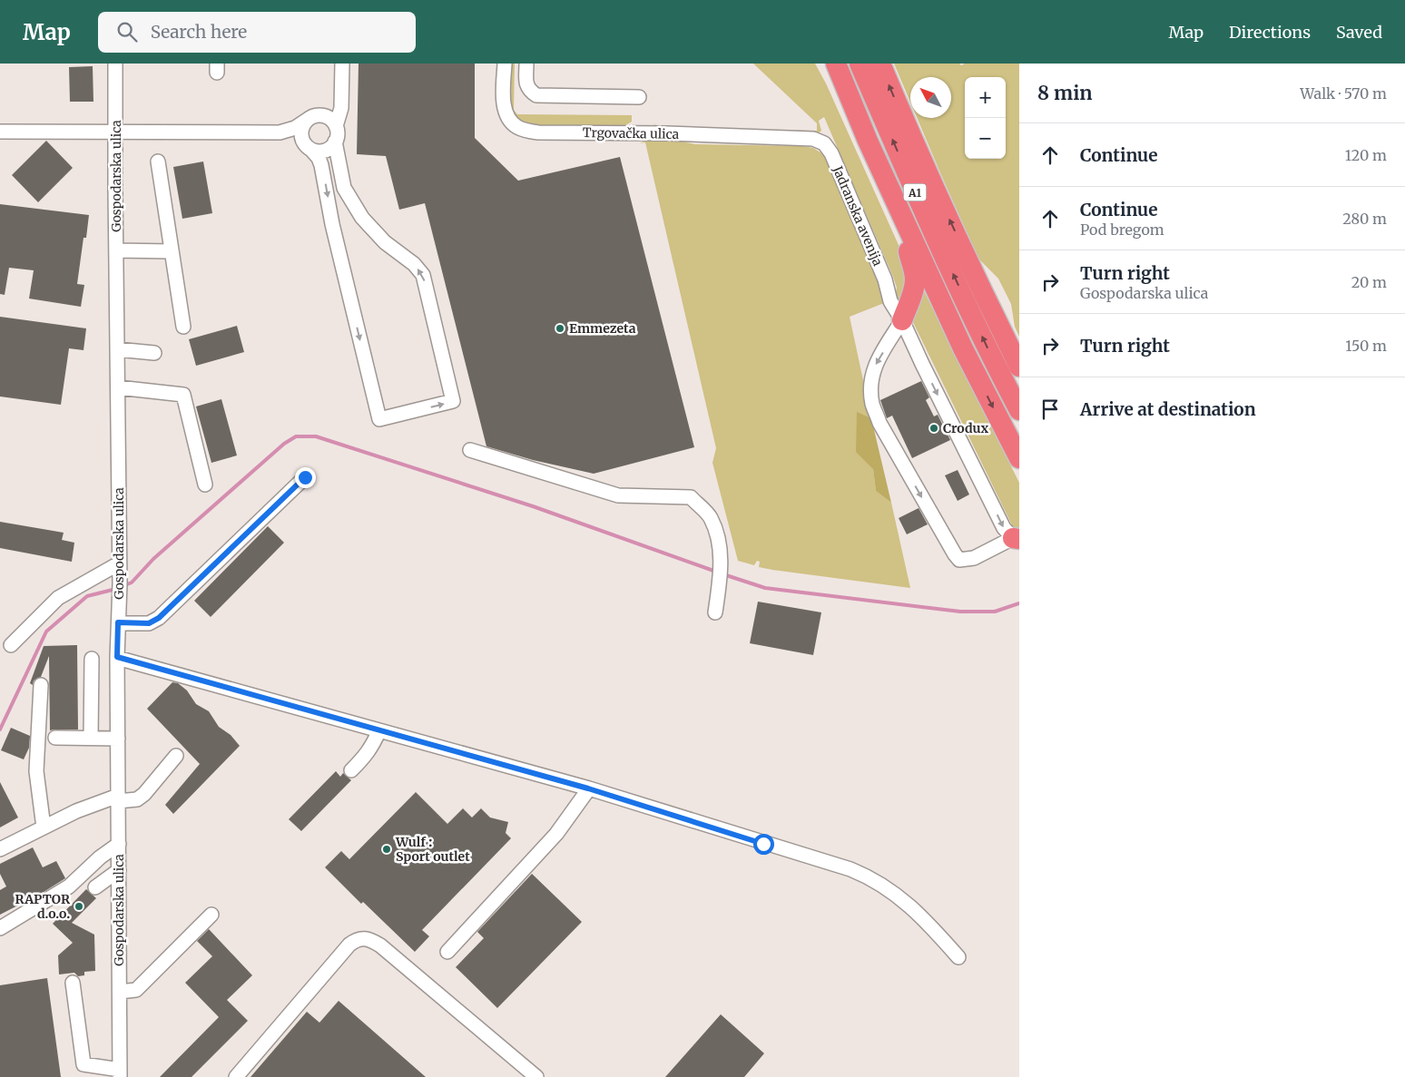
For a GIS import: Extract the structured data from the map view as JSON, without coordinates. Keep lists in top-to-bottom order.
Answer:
{
  "streets": {
    "highway": ["A1"],
    "street": ["Trgovačka ulica", "Gospodarska ulica", "Jadranska avenija"]
  },
  "crossings": [
    ["Trgovačka ulica", "Jadranska avenija"]
  ],
  "one_way": ["Jadranska avenija"],
  "places": [
    "Emmezeta",
    "Crodux",
    "Wulf : Sport outlet",
    "RAPTOR d.o.o."
  ],
  "north": "top left",
  "page": {
    "header": "Map",
    "search": "Search here",
    "nav": ["Map", "Directions", "Saved"],
    "heading": ["8 min", "Walk · 570 m"],
    "map_buttons": ["+", "−"],
    "list": [
      ["Continue", "120 m"],
      ["Continue", "Pod bregom", "280 m"],
      ["Turn right", "Gospodarska ulica", "20 m"],
      ["Turn right", "150 m"],
      "Arrive at destination"
    ]
  }
}
